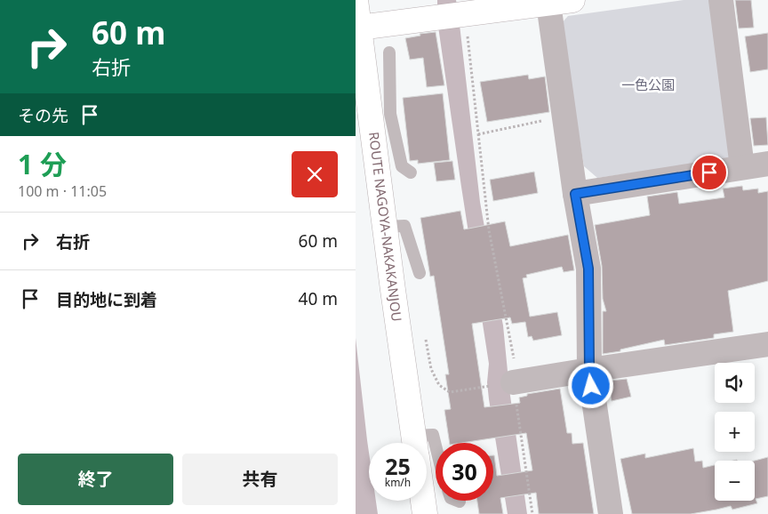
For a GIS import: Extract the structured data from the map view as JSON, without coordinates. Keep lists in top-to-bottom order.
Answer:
{
  "streets": {
    "main road": ["ROUTE NAGOYA-NAKAKANJOU"]
  },
  "parks": ["一色公園"],
  "page": {
    "turn": ["60 m", "右折"],
    "then": "その先",
    "heading": ["1 分", "100 m · 11:05"],
    "list": [
      {
        "name": "右折",
        "value": "60 m"
      },
      {
        "name": "目的地に到着",
        "value": "40 m"
      }
    ],
    "map_buttons": ["+", "−"],
    "speed": "25 km/h",
    "limit": "30",
    "buttons": ["終了", "共有"]
  }
}
